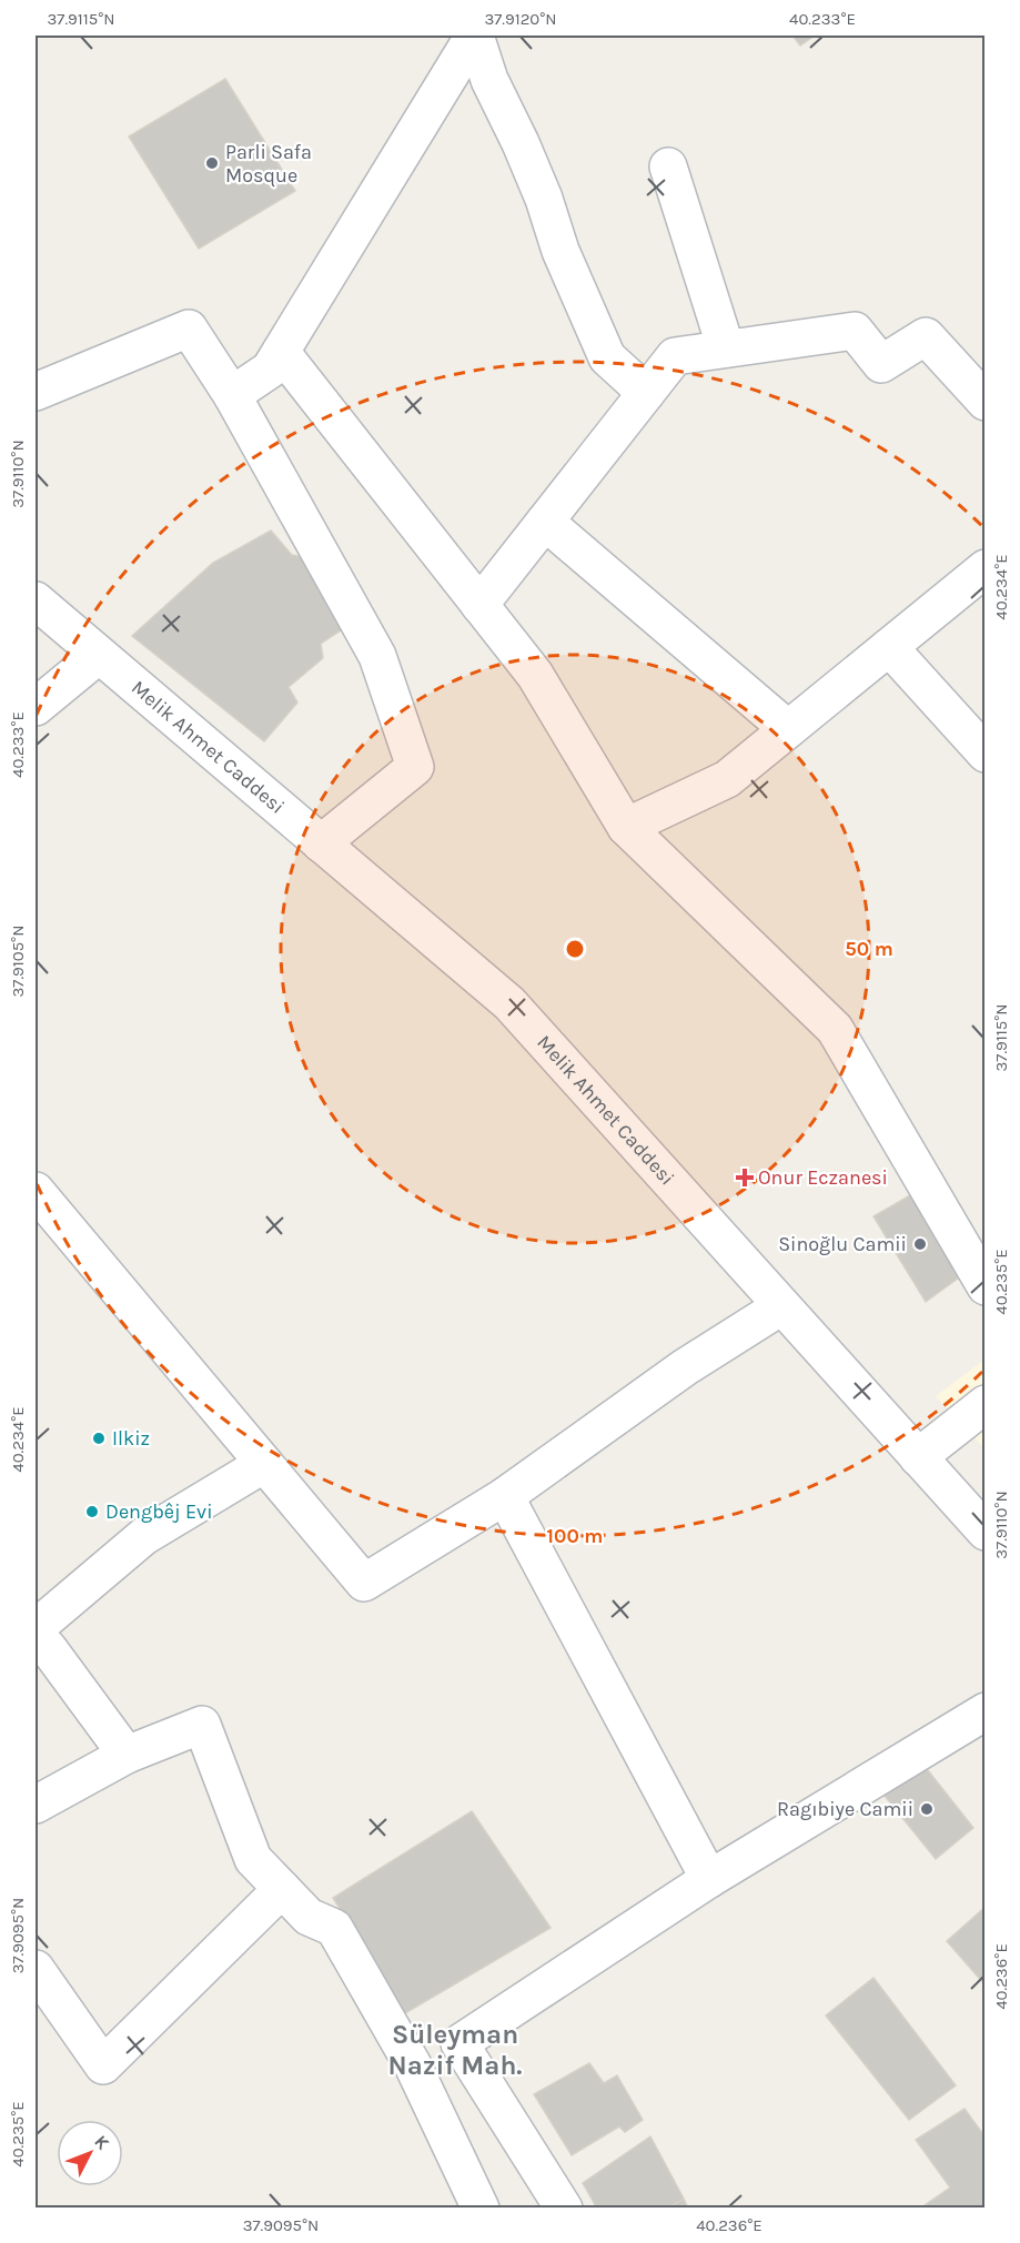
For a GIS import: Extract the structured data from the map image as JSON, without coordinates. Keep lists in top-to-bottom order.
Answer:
{
  "streets": {
    "street": ["Melik Ahmet Caddesi"]
  },
  "districts": ["Süleyman Nazif Mah."],
  "places": {
    "other": [
      "Parli Safa Mosque",
      "Sinoğlu Camii",
      "Ilkiz",
      "Dengbêj Evi",
      "Ragıbiye Camii"
    ],
    "health": ["Onur Eczanesi"]
  },
  "north": "top right",
  "coordinates": [
    "37.9115°N",
    "37.9120°N",
    "40.233°E",
    "37.9110°N",
    "40.234°E",
    "37.9105°N",
    "40.235°E",
    "37.9095°N",
    "40.236°E"
  ],
  "rings": ["50 m", "100 m"]
}
